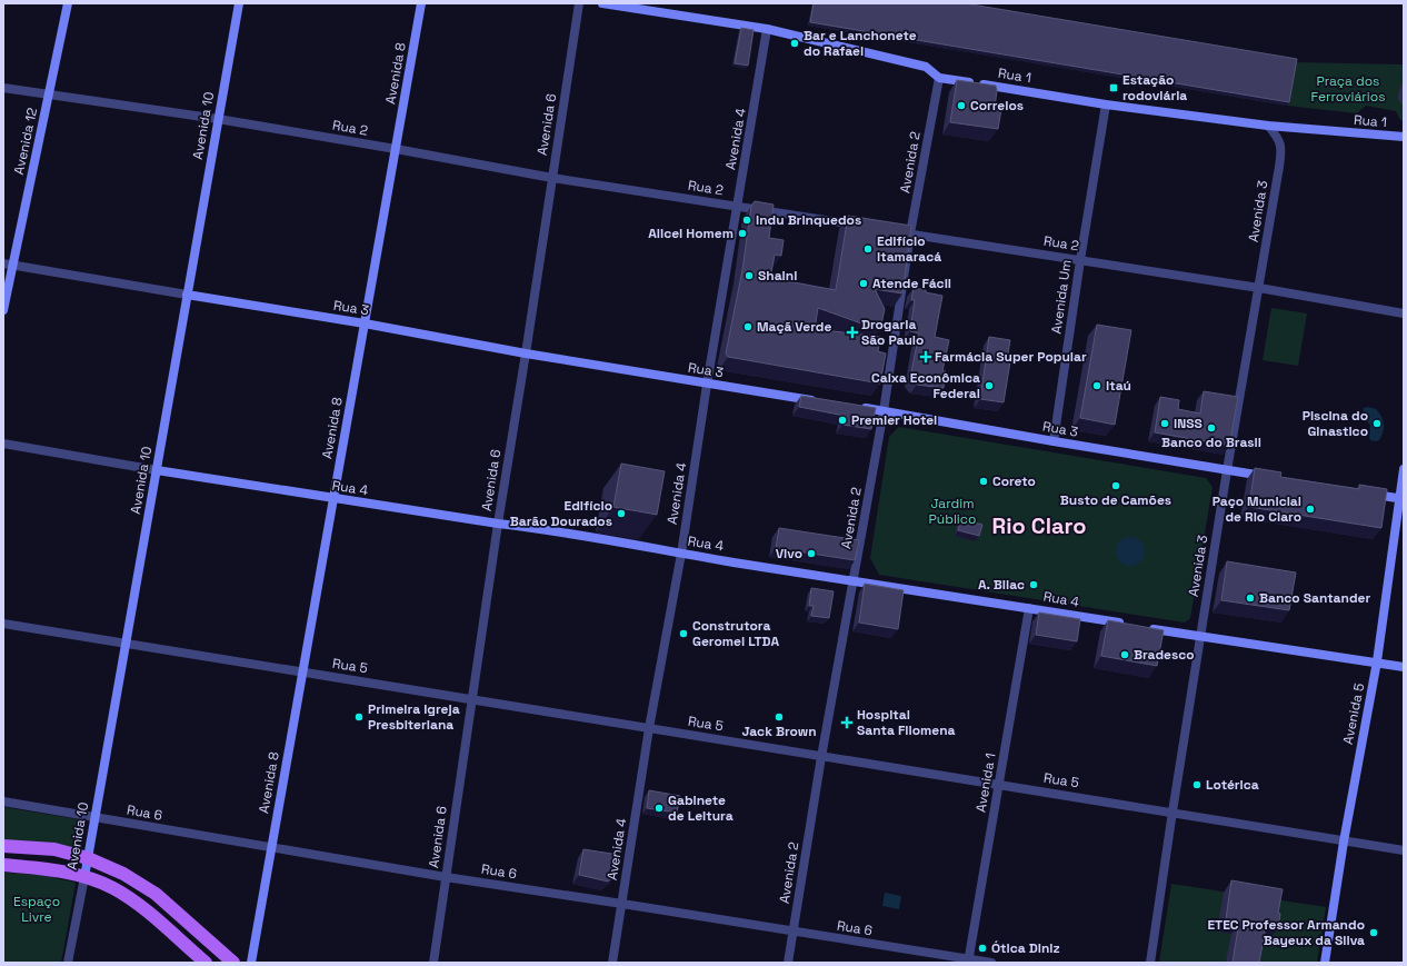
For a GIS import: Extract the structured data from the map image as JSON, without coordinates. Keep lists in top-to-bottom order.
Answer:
{
  "streets": {
    "main road": [
      "Avenida 8",
      "Rua 1",
      "Avenida 10",
      "Avenida 12",
      "Rua 3",
      "Rua 4",
      "Avenida 5"
    ],
    "street": [
      "Avenida 6",
      "Rua 2",
      "Avenida 4",
      "Avenida 2",
      "Avenida 3",
      "Avenida Um",
      "Rua 5",
      "Avenida 1",
      "Rua 6"
    ]
  },
  "crossings": [
    ["Avenida 8", "Rua 2"],
    ["Avenida 8", "Rua 3"],
    ["Avenida 8", "Rua 4"],
    ["Avenida 8", "Rua 5"],
    ["Avenida 8", "Rua 6"],
    ["Rua 1", "Avenida 4"],
    ["Rua 1", "Avenida 2"],
    ["Rua 1", "Avenida 3"],
    ["Rua 1", "Avenida Um"],
    ["Avenida 6", "Rua 2"],
    ["Avenida 6", "Rua 3"],
    ["Avenida 6", "Rua 4"],
    ["Avenida 6", "Rua 5"],
    ["Avenida 6", "Rua 6"],
    ["Avenida 10", "Rua 2"],
    ["Avenida 10", "Rua 3"],
    ["Avenida 10", "Rua 4"],
    ["Avenida 10", "Rua 5"],
    ["Avenida 10", "Rua 6"],
    ["Rua 2", "Avenida 4"],
    ["Rua 2", "Avenida 12"],
    ["Rua 2", "Avenida 2"],
    ["Rua 2", "Avenida 3"],
    ["Rua 2", "Avenida Um"],
    ["Avenida 4", "Rua 3"],
    ["Avenida 4", "Rua 4"],
    ["Avenida 4", "Rua 5"],
    ["Avenida 4", "Rua 6"],
    ["Avenida 12", "Rua 3"],
    ["Avenida 2", "Rua 3"],
    ["Avenida 2", "Rua 4"],
    ["Avenida 2", "Rua 5"],
    ["Avenida 2", "Rua 6"],
    ["Avenida 3", "Rua 3"],
    ["Avenida 3", "Rua 5"],
    ["Avenida Um", "Rua 3"],
    ["Rua 4", "Avenida 1"],
    ["Rua 5", "Avenida 5"],
    ["Rua 5", "Avenida 1"],
    ["Avenida 1", "Rua 6"]
  ],
  "districts": ["Rio Claro"],
  "parks": ["Praça dos Ferroviários", "Jardim Público", "Espaço Livre"],
  "places": {
    "other": [
      "Bar e Lanchonete do Rafael",
      "Correios",
      "Indu Brinquedos",
      "Alicel Homem",
      "Edifício Itamaracá",
      "Shaini",
      "Atende Fácil",
      "Maçã Verde",
      "Caixa Econômica Federal",
      "Itaú",
      "Premier Hotel",
      "INSS",
      "Piscina do Ginastico",
      "Banco do Brasil",
      "Coreto",
      "Busto de Camões",
      "Paço Municial de Rio Claro",
      "Edifício Barão Dourados",
      "Vivo",
      "A. Bilac",
      "Banco Santander",
      "Construtora Geromel LTDA",
      "Bradesco",
      "Primeira Igreja Presbiteriana",
      "Jack Brown",
      "Lotérica",
      "Gabinete de Leitura",
      "ETEC Professor Armando Bayeux da Silva",
      "Ótica Diniz"
    ],
    "transit": ["Estação rodoviária"],
    "health": ["Drogaria São Paulo", "Farmácia Super Popular", "Hospital Santa Filomena"]
  }
}
